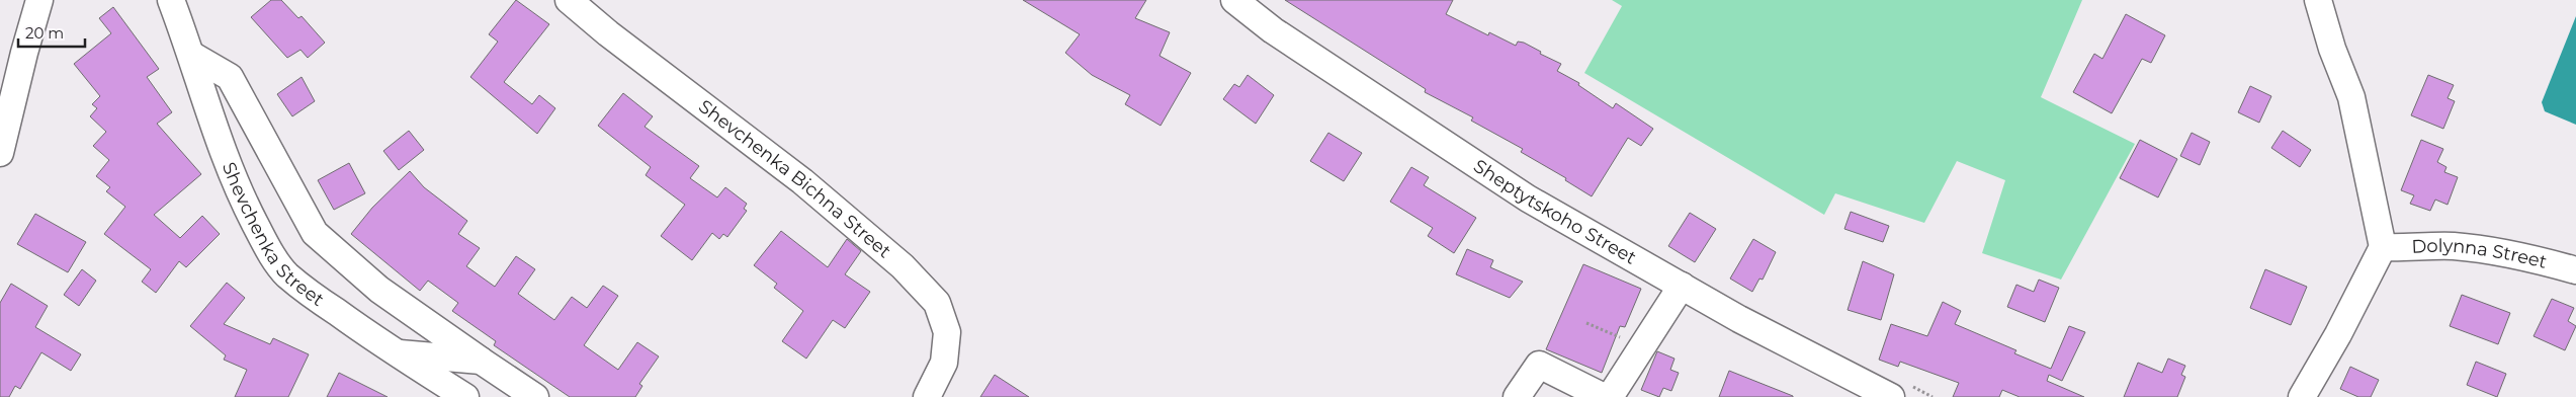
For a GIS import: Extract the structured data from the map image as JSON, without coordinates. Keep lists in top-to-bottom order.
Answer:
{
  "streets": {
    "street": [
      "Shevchenka Bichna Street",
      "Sheptytskoho Street",
      "Shevchenka Street",
      "Dolynna Street"
    ]
  },
  "scale_bar": "20 m"
}
